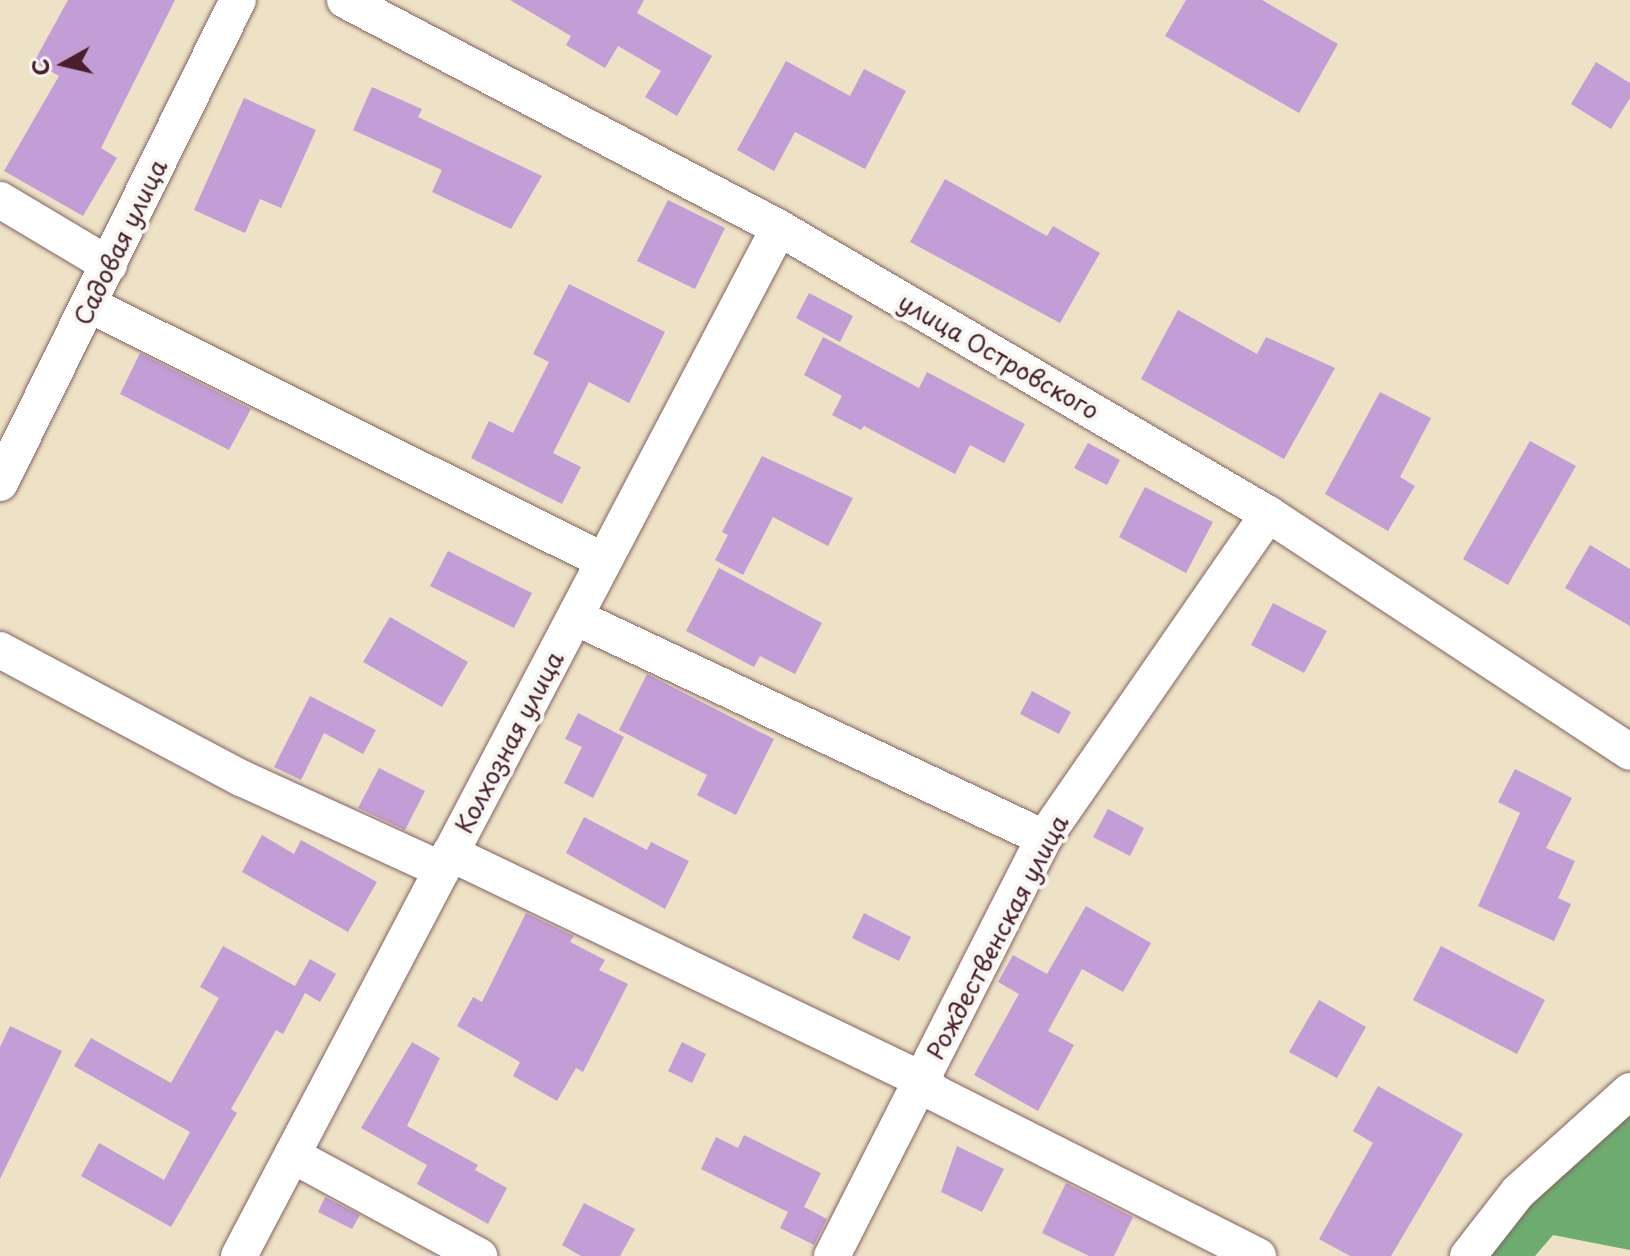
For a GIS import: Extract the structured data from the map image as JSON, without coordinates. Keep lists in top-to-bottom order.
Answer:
{
  "streets": {
    "street": [
      "Садовая улица",
      "улица Островского",
      "Колхозная улица",
      "Рождественская улица"
    ]
  },
  "crossings": [
    ["улица Островского", "Колхозная улица"],
    ["улица Островского", "Рождественская улица"]
  ],
  "north": "left"
}
